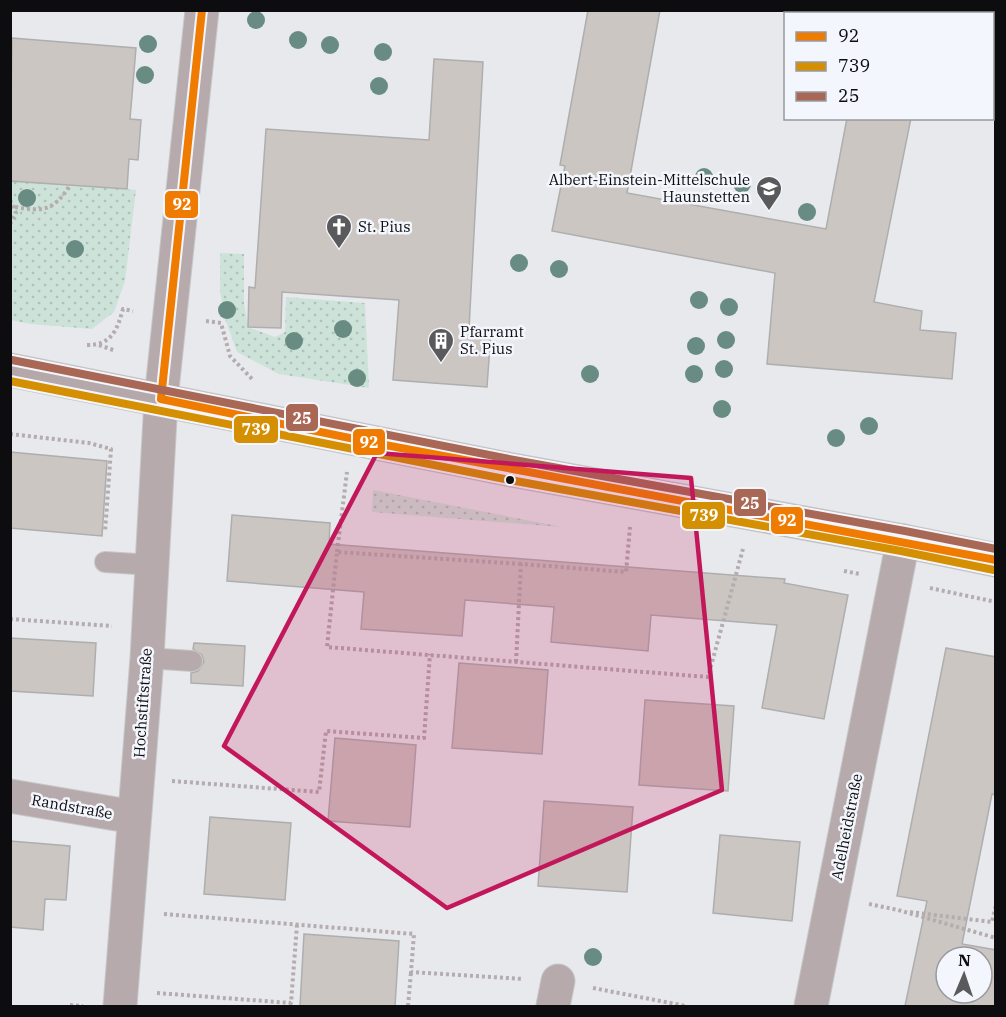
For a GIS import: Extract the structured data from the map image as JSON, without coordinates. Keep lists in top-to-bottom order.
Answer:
{
  "streets": {
    "street": ["Hochstiftstraße", "Randstraße", "Adelheidstraße"]
  },
  "crossings": [
    ["Hochstiftstraße", "Randstraße"]
  ],
  "places": {
    "school or university": ["Albert-Einstein-Mittelschule Haunstetten"],
    "church": ["St. Pius"],
    "building": ["Pfarramt St. Pius"]
  },
  "lines": ["transit line 92", "transit line 25", "transit line 739"],
  "legend": ["92", "739", "25"],
  "north": "top"
}
